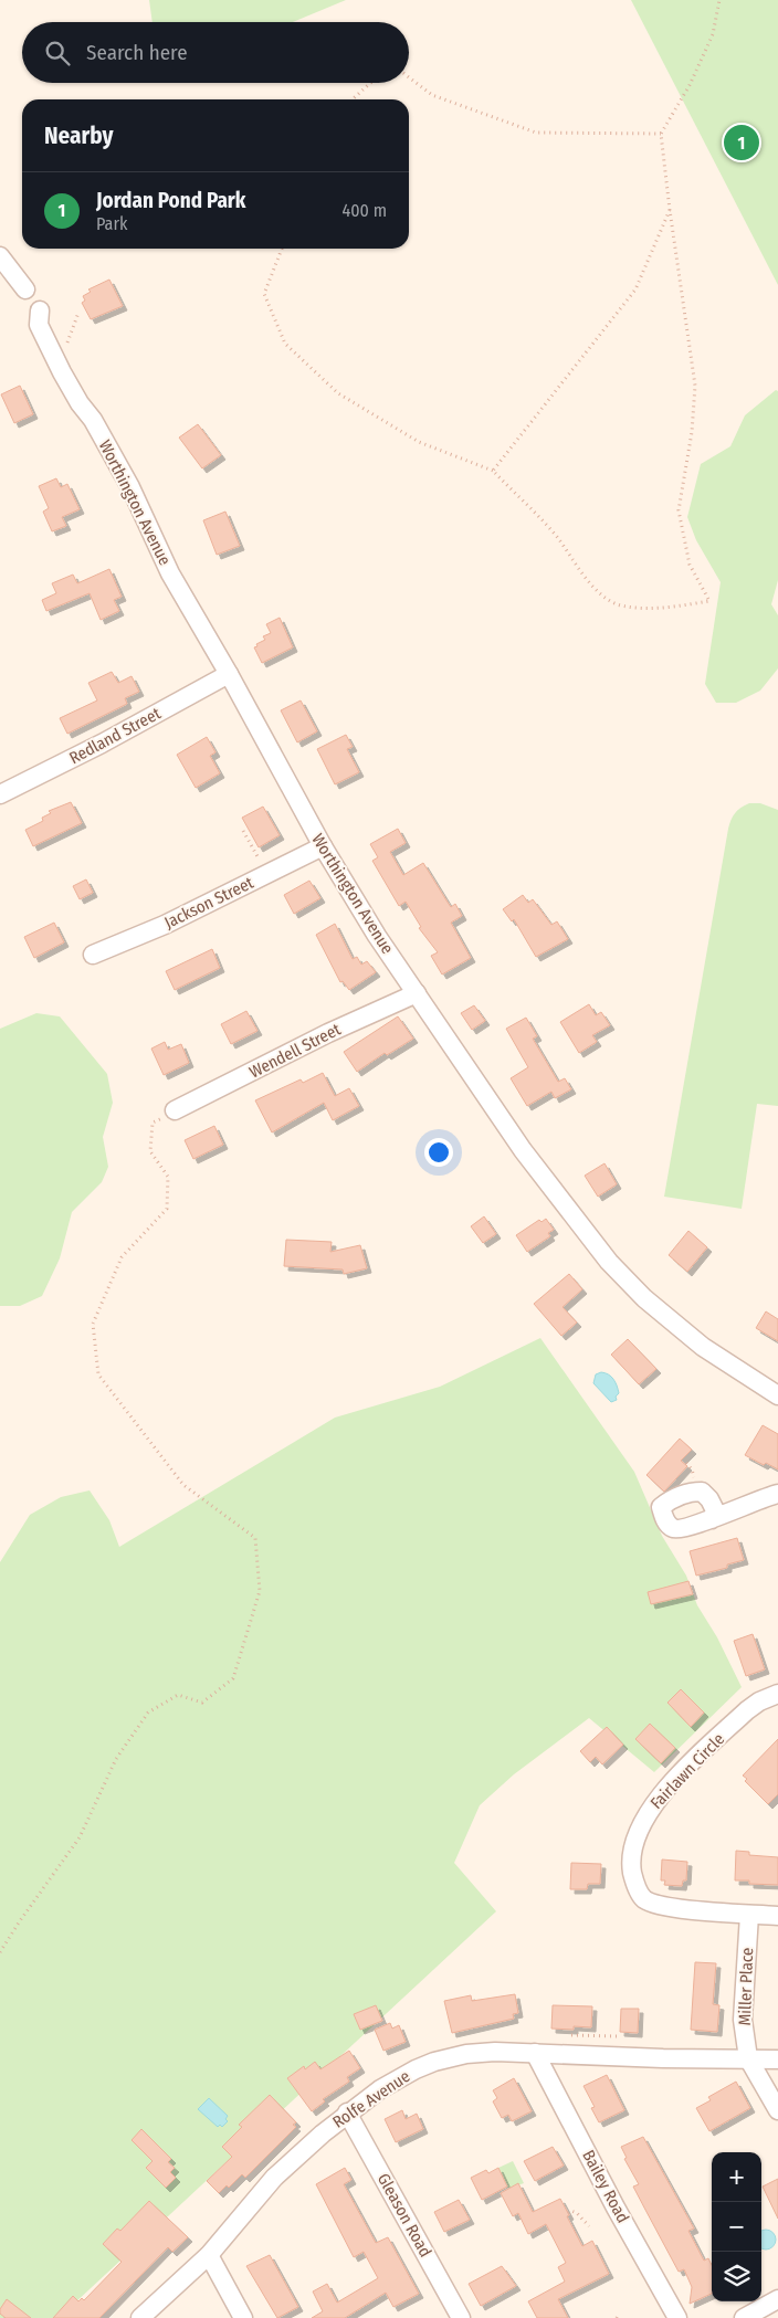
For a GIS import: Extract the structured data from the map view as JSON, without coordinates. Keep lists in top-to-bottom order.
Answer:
{
  "streets": {
    "street": [
      "Worthington Avenue",
      "Redland Street",
      "Jackson Street",
      "Wendell Street",
      "Fairlawn Circle",
      "Miller Place",
      "Rolfe Avenue",
      "Bailey Road",
      "Gleason Road"
    ]
  },
  "crossings": [
    ["Worthington Avenue", "Redland Street"],
    ["Worthington Avenue", "Jackson Street"],
    ["Worthington Avenue", "Wendell Street"],
    ["Fairlawn Circle", "Miller Place"],
    ["Miller Place", "Rolfe Avenue"],
    ["Rolfe Avenue", "Bailey Road"],
    ["Rolfe Avenue", "Gleason Road"]
  ],
  "page": {
    "search": "Search here",
    "heading": "Nearby",
    "pins": "1",
    "list": [
      {
        "mark": "1",
        "name": "Jordan Pond Park",
        "note": "Park",
        "value": "400 m"
      }
    ],
    "map_buttons": ["+", "−"]
  }
}
